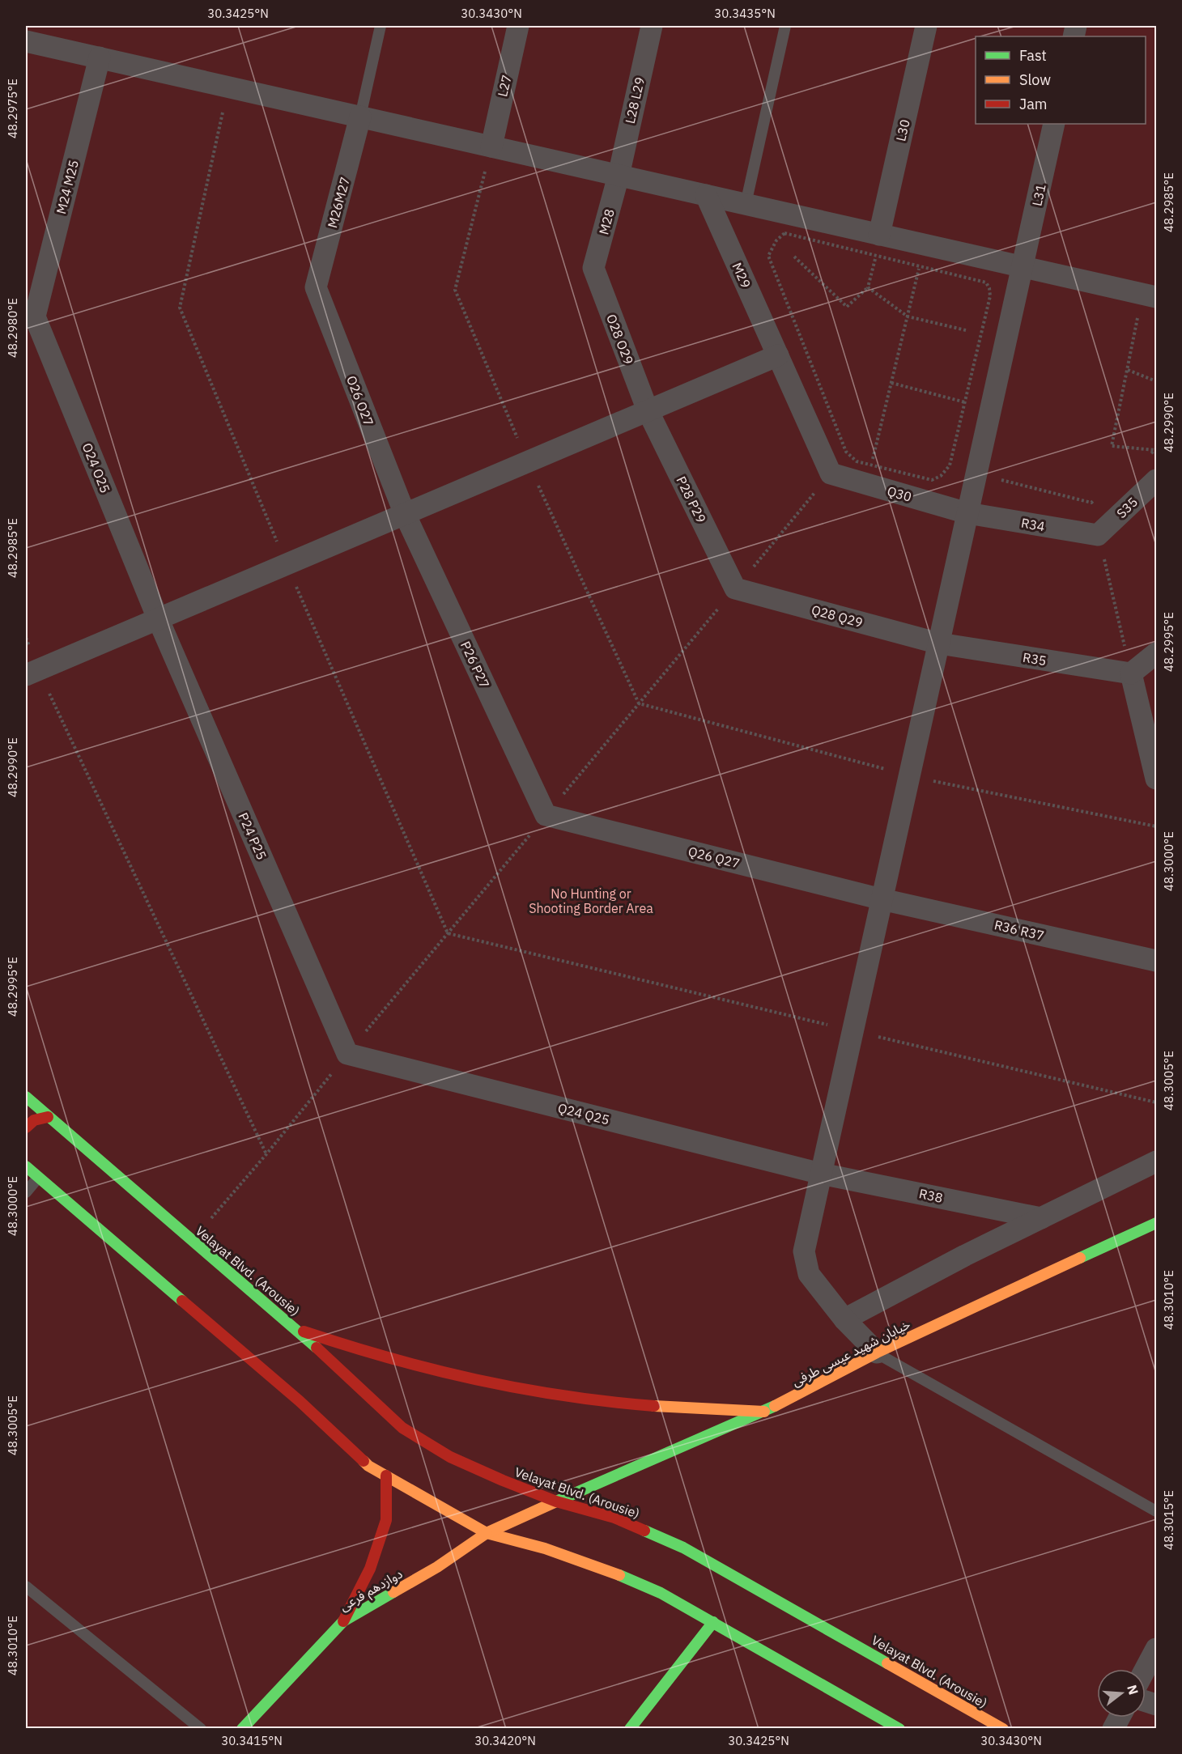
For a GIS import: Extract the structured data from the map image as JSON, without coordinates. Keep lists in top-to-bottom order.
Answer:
{
  "streets": {
    "main road": ["Velayat Blvd. (Arousie)", "خیابان شهید عیسی طرفی", "دوازدهم فرعی"],
    "street": [
      "L27",
      "L28 L29",
      "L30",
      "M24 M25",
      "L31",
      "M26M27",
      "M28",
      "M29",
      "O28 O29",
      "O26 O27",
      "O24 O25",
      "Q30",
      "P28 P29",
      "S35",
      "R34",
      "Q28 Q29",
      "R35",
      "P26 P27",
      "P24 P25",
      "Q26 Q27",
      "R36 R37",
      "Q24 Q25",
      "R38"
    ]
  },
  "crossings": [
    ["L28 L29", "M28"],
    ["M24 M25", "O24 O25"],
    ["L31", "Q30"],
    ["L31", "R34"],
    ["L31", "Q28 Q29"],
    ["L31", "R35"],
    ["L31", "Q26 Q27"],
    ["L31", "R36 R37"],
    ["L31", "Q24 Q25"],
    ["L31", "R38"],
    ["L31", "خیابان شهید عیسی طرفی"],
    ["M26M27", "O26 O27"],
    ["M28", "O28 O29"],
    ["M29", "Q30"],
    ["O28 O29", "P28 P29"],
    ["O26 O27", "P26 P27"],
    ["O24 O25", "P24 P25"],
    ["Q30", "R34"],
    ["P28 P29", "Q28 Q29"],
    ["S35", "R34"],
    ["Q28 Q29", "R35"],
    ["P26 P27", "Q26 Q27"],
    ["P24 P25", "Q24 Q25"],
    ["Q26 Q27", "R36 R37"],
    ["Q24 Q25", "R38"],
    ["Velayat Blvd. (Arousie)", "خیابان شهید عیسی طرفی"],
    ["Velayat Blvd. (Arousie)", "دوازدهم فرعی"],
    ["خیابان شهید عیسی طرفی", "دوازدهم فرعی"]
  ],
  "parks": ["No Hunting or Shooting Border Area"],
  "legend": ["Fast", "Slow", "Jam"],
  "north": "right",
  "coordinates": [
    "30.3425°N",
    "30.3430°N",
    "30.3435°N",
    "48.2975°E",
    "48.2985°E",
    "48.2980°E",
    "48.2990°E",
    "48.2995°E",
    "48.3000°E",
    "48.3005°E",
    "48.3010°E",
    "48.3015°E",
    "30.3415°N",
    "30.3420°N"
  ]
}
